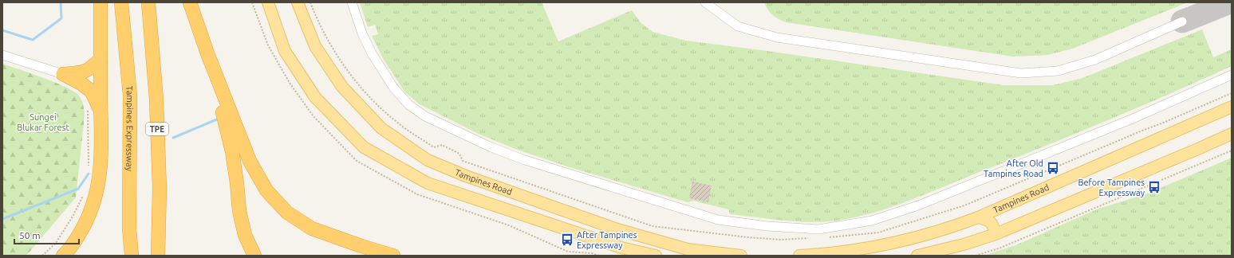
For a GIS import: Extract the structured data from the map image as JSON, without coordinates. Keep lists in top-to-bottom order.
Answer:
{
  "streets": {
    "highway": ["Tampines Expressway", "TPE"],
    "main road": ["Tampines Road"]
  },
  "parks": ["Sungei Blukar Forest"],
  "places": {
    "bus stop": ["After Old Tampines Road", "Before Tampines Expressway", "After Tampines Expressway"]
  },
  "scale_bar": "50 m"
}
